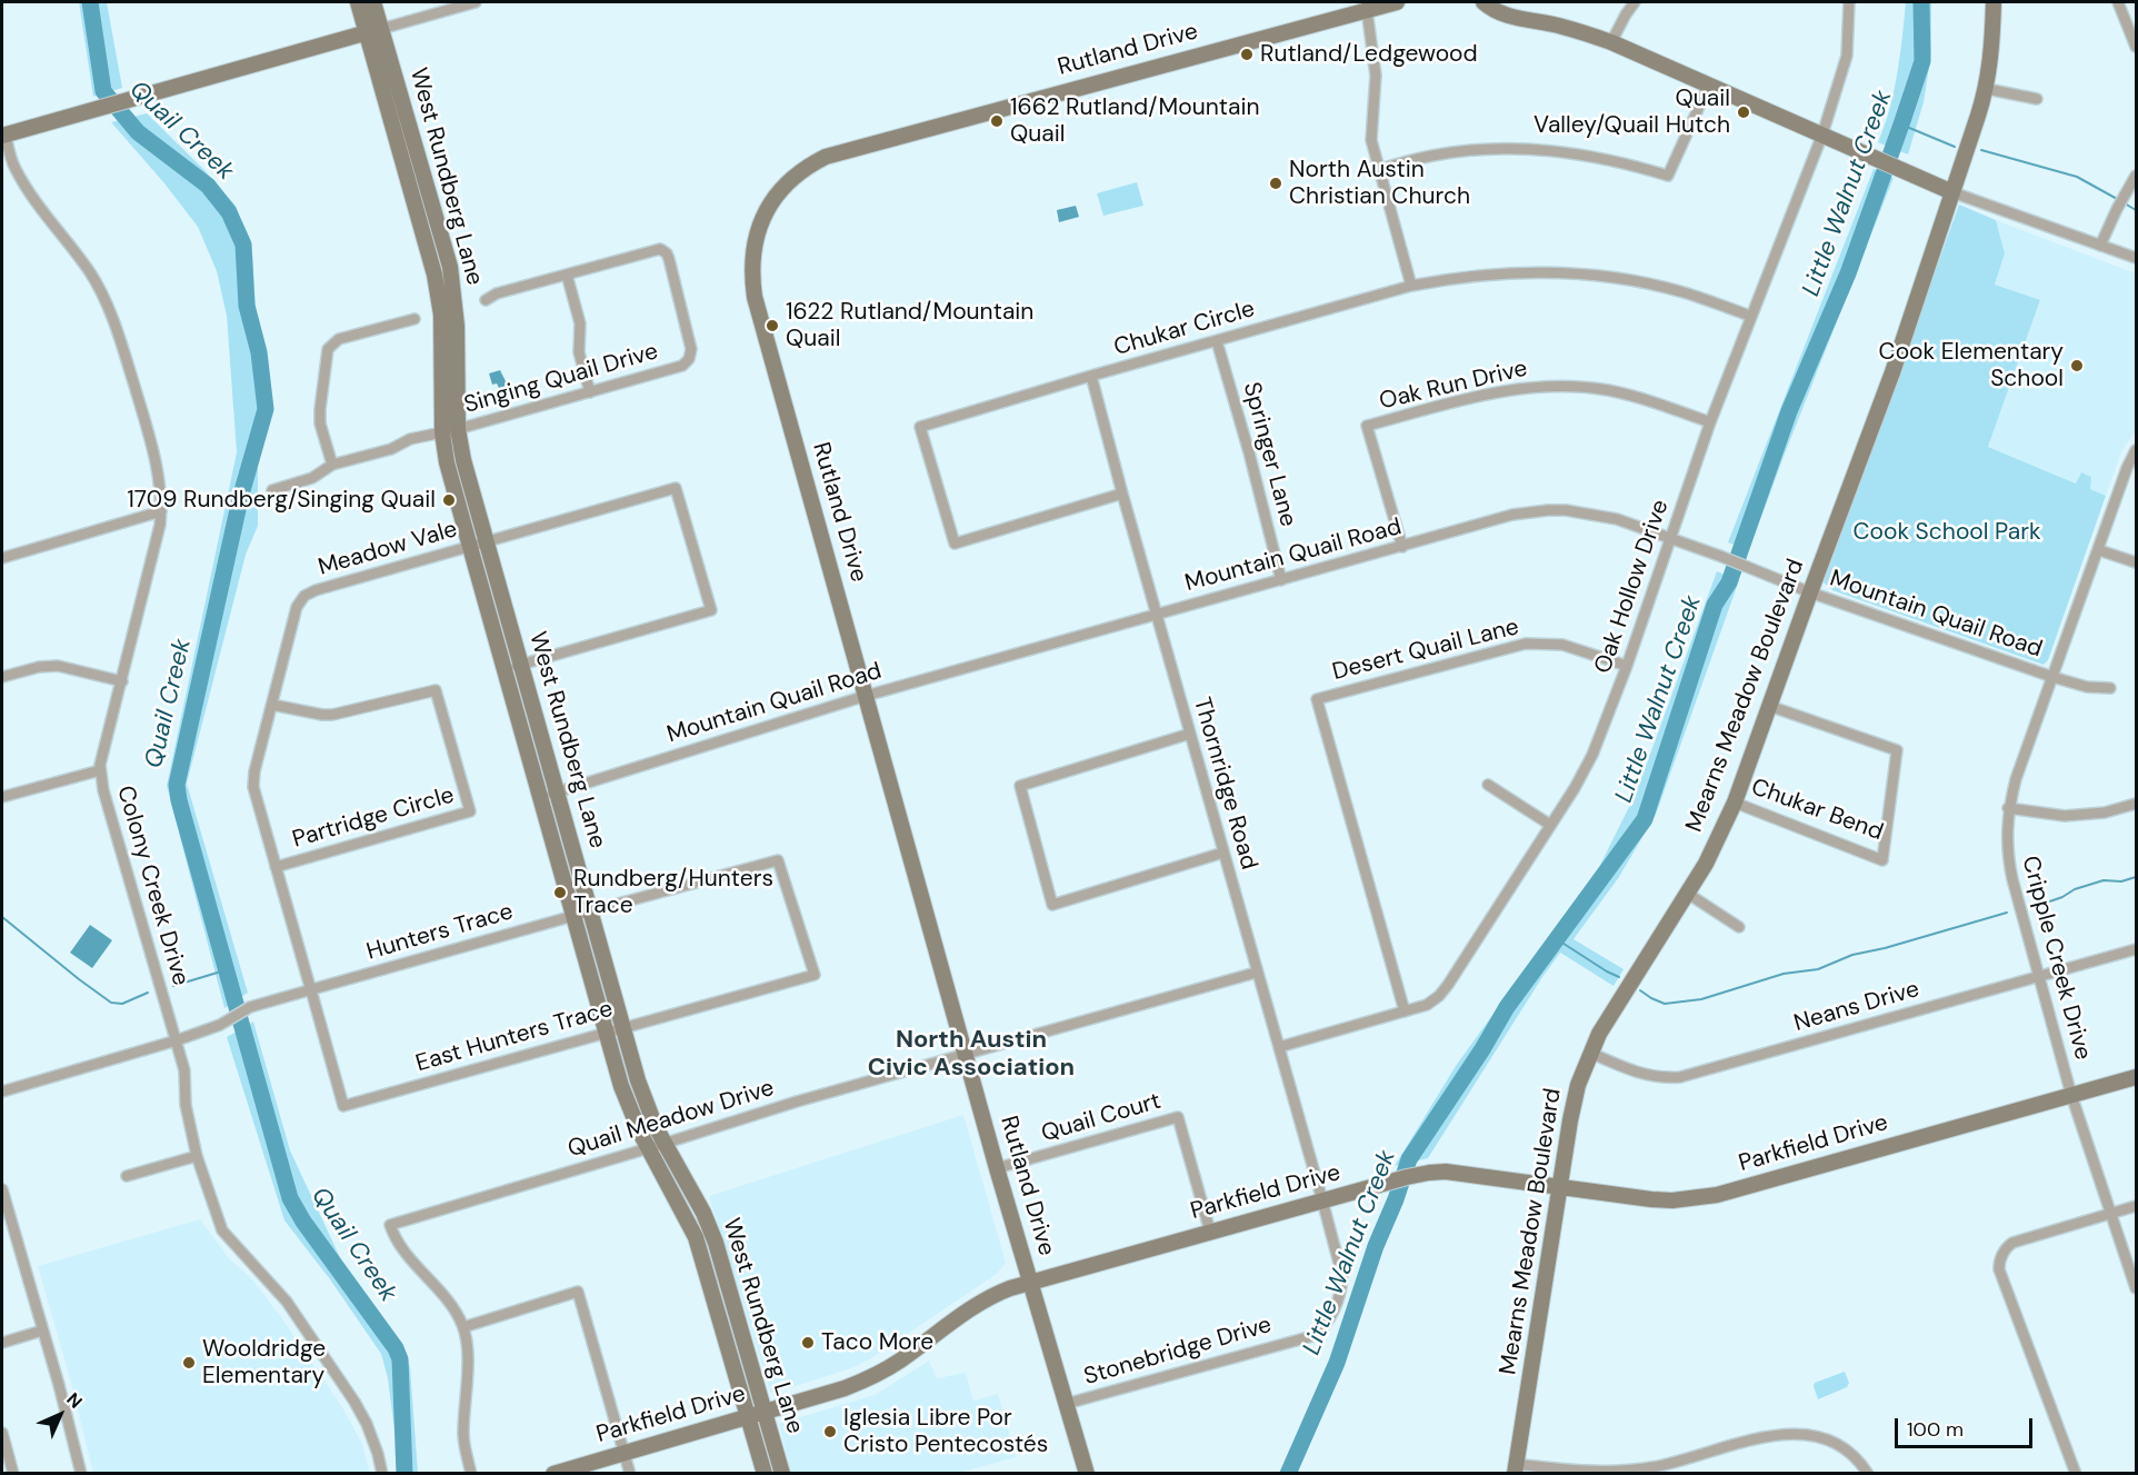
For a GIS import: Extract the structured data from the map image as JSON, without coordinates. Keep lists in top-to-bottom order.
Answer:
{
  "streets": {
    "street": [
      "Rutland Drive",
      "West Rundberg Lane",
      "Chukar Circle",
      "Singing Quail Drive",
      "Oak Run Drive",
      "Springer Lane",
      "Meadow Vale",
      "Mountain Quail Road",
      "Oak Hollow Drive",
      "Desert Quail Lane",
      "Mearns Meadow Boulevard",
      "Thornridge Road",
      "Chukar Bend",
      "Partridge Circle",
      "Colony Creek Drive",
      "Hunters Trace",
      "Cripple Creek Drive",
      "Neans Drive",
      "East Hunters Trace",
      "Quail Court",
      "Quail Meadow Drive",
      "Parkfield Drive",
      "Stonebridge Drive"
    ]
  },
  "crossings": [
    ["Rutland Drive", "Mountain Quail Road"],
    ["Rutland Drive", "Quail Court"],
    ["Rutland Drive", "Quail Meadow Drive"],
    ["Rutland Drive", "Parkfield Drive"],
    ["Rutland Drive", "Stonebridge Drive"],
    ["West Rundberg Lane", "Singing Quail Drive"],
    ["West Rundberg Lane", "Meadow Vale"],
    ["West Rundberg Lane", "Mountain Quail Road"],
    ["West Rundberg Lane", "Hunters Trace"],
    ["West Rundberg Lane", "East Hunters Trace"],
    ["West Rundberg Lane", "Quail Meadow Drive"],
    ["West Rundberg Lane", "Parkfield Drive"],
    ["Chukar Circle", "Springer Lane"],
    ["Chukar Circle", "Oak Hollow Drive"],
    ["Chukar Circle", "Thornridge Road"],
    ["Oak Run Drive", "Mountain Quail Road"],
    ["Oak Run Drive", "Oak Hollow Drive"],
    ["Springer Lane", "Mountain Quail Road"],
    ["Meadow Vale", "Partridge Circle"],
    ["Meadow Vale", "Hunters Trace"],
    ["Meadow Vale", "East Hunters Trace"],
    ["Mountain Quail Road", "Oak Hollow Drive"],
    ["Mountain Quail Road", "Mearns Meadow Boulevard"],
    ["Mountain Quail Road", "Thornridge Road"],
    ["Mountain Quail Road", "Cripple Creek Drive"],
    ["Oak Hollow Drive", "Desert Quail Lane"],
    ["Oak Hollow Drive", "Thornridge Road"],
    ["Mearns Meadow Boulevard", "Chukar Bend"],
    ["Mearns Meadow Boulevard", "Neans Drive"],
    ["Mearns Meadow Boulevard", "Parkfield Drive"],
    ["Thornridge Road", "Quail Meadow Drive"],
    ["Thornridge Road", "Parkfield Drive"],
    ["Thornridge Road", "Stonebridge Drive"],
    ["Colony Creek Drive", "Hunters Trace"],
    ["Hunters Trace", "East Hunters Trace"],
    ["Cripple Creek Drive", "Neans Drive"],
    ["Cripple Creek Drive", "Parkfield Drive"],
    ["Quail Court", "Parkfield Drive"],
    ["Parkfield Drive", "Stonebridge Drive"]
  ],
  "districts": ["North Austin Civic Association"],
  "water": ["Quail Creek", "Little Walnut Creek"],
  "parks": ["Cook School Park"],
  "places": [
    "Rutland/Ledgewood",
    "Quail Valley/Quail Hutch",
    "1662 Rutland/Mountain Quail",
    "North Austin Christian Church",
    "1622 Rutland/Mountain Quail",
    "Cook Elementary School",
    "1709 Rundberg/Singing Quail",
    "Rundberg/Hunters Trace",
    "Taco More",
    "Wooldridge Elementary",
    "Iglesia Libre Por Cristo Pentecostés"
  ],
  "scale_bar": "100 m",
  "north": "top right"
}
